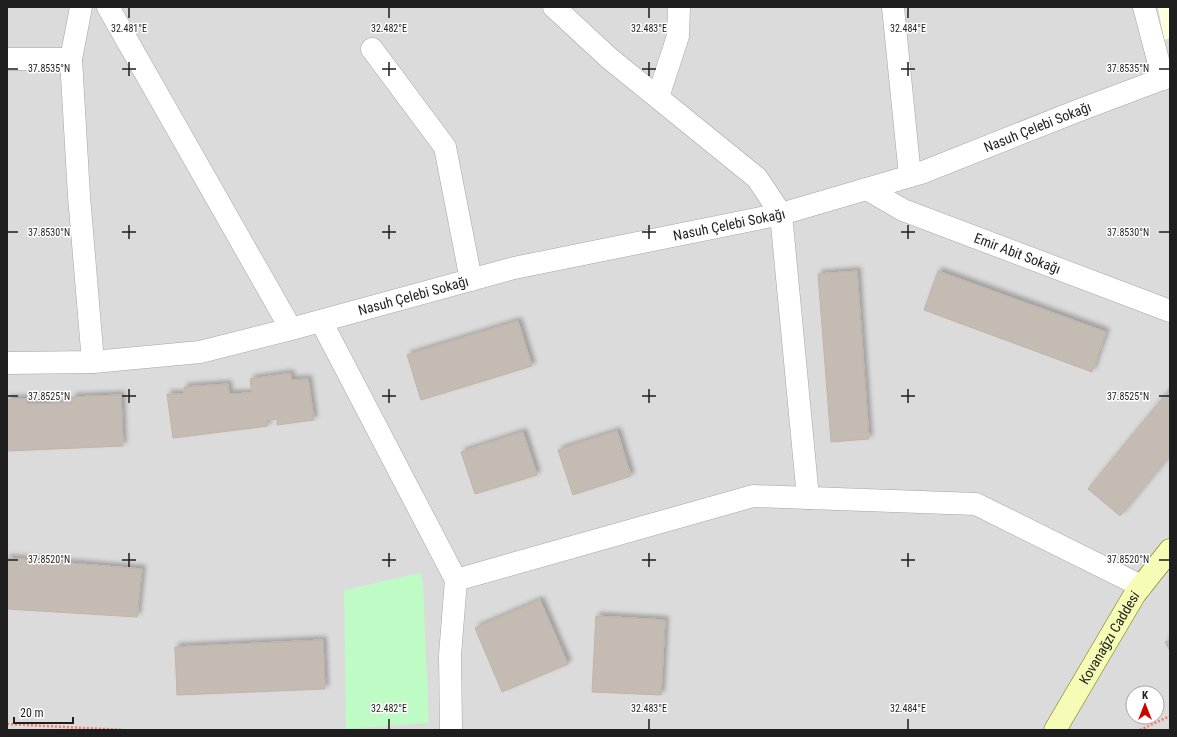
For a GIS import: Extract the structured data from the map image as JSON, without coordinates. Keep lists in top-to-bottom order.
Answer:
{
  "streets": {
    "street": ["Nasuh Çelebi Sokağı", "Emir Abit Sokağı", "Kovanağzı Caddesi"]
  },
  "crossings": [
    ["Nasuh Çelebi Sokağı", "Emir Abit Sokağı"]
  ],
  "scale_bar": "20 m",
  "north": "top",
  "coordinates": [
    "32.481°E",
    "32.482°E",
    "32.483°E",
    "32.484°E",
    "37.8535°N",
    "37.8530°N",
    "37.8525°N",
    "37.8520°N"
  ]
}
